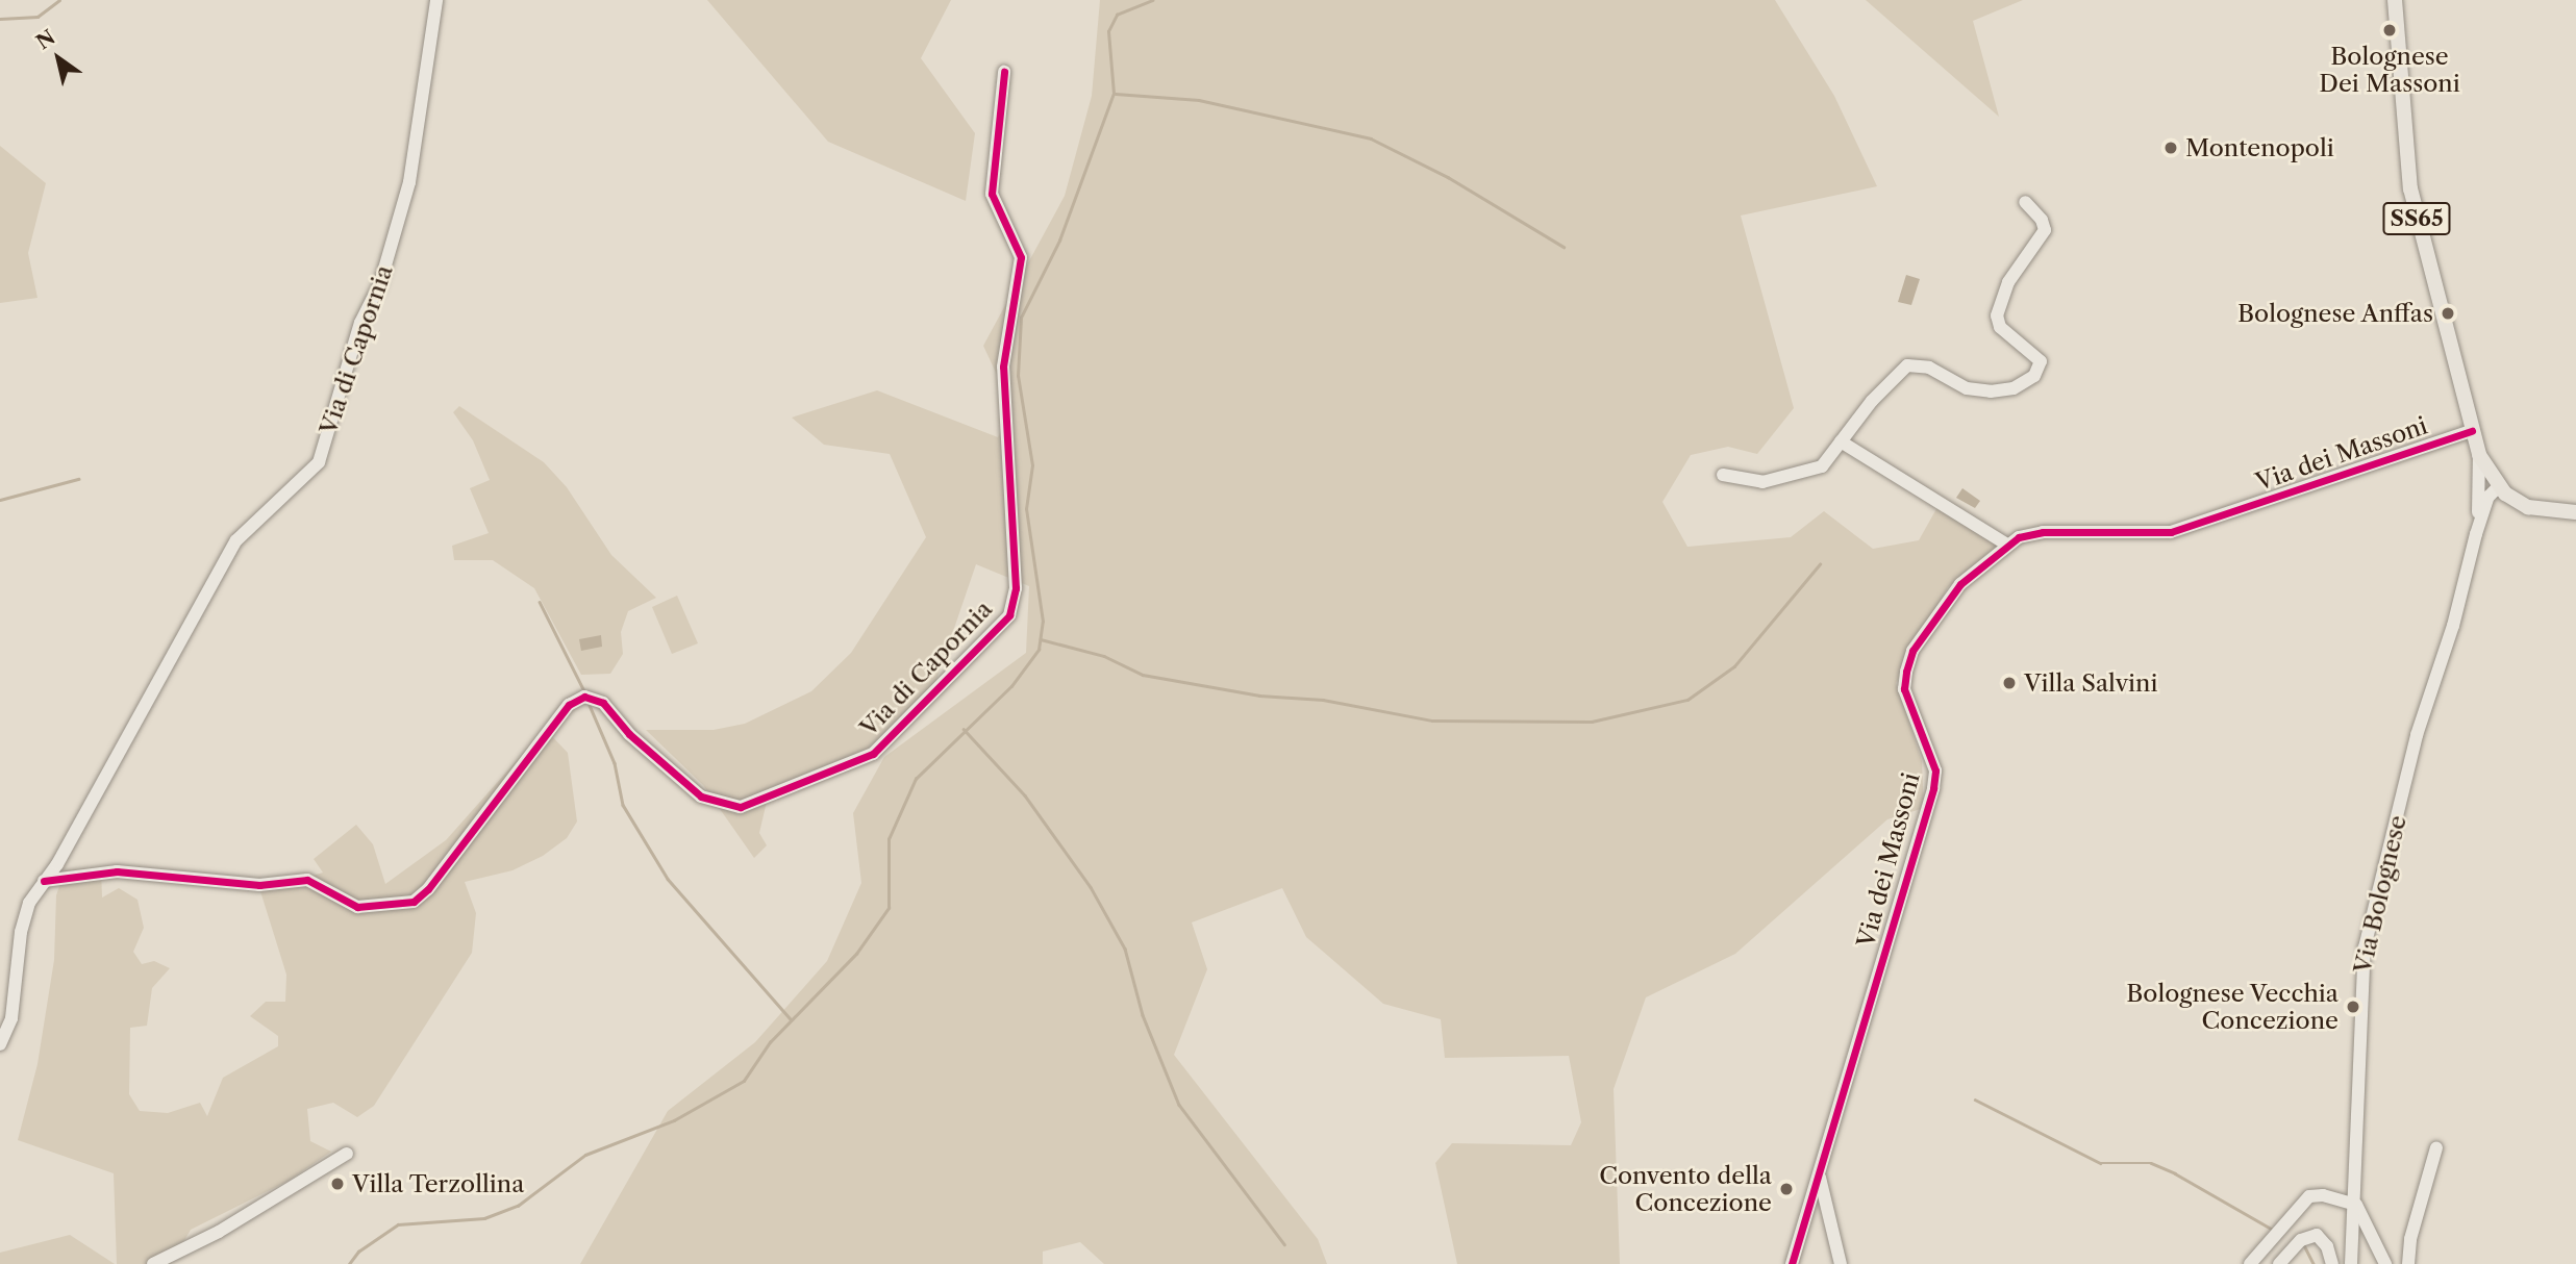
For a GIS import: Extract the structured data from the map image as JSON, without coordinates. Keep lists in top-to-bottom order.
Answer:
{
  "streets": {
    "main road": ["SS65"],
    "street": ["Via di Capornia", "Via dei Massoni", "Via Bolognese"]
  },
  "crossings": [
    ["SS65", "Via dei Massoni"],
    ["SS65", "Via Bolognese"]
  ],
  "places": [
    "Bolognese Dei Massoni",
    "Montenopoli",
    "Bolognese Anffas",
    "Villa Salvini",
    "Bolognese Vecchia Concezione",
    "Villa Terzollina",
    "Convento della Concezione"
  ],
  "north": "top left"
}
